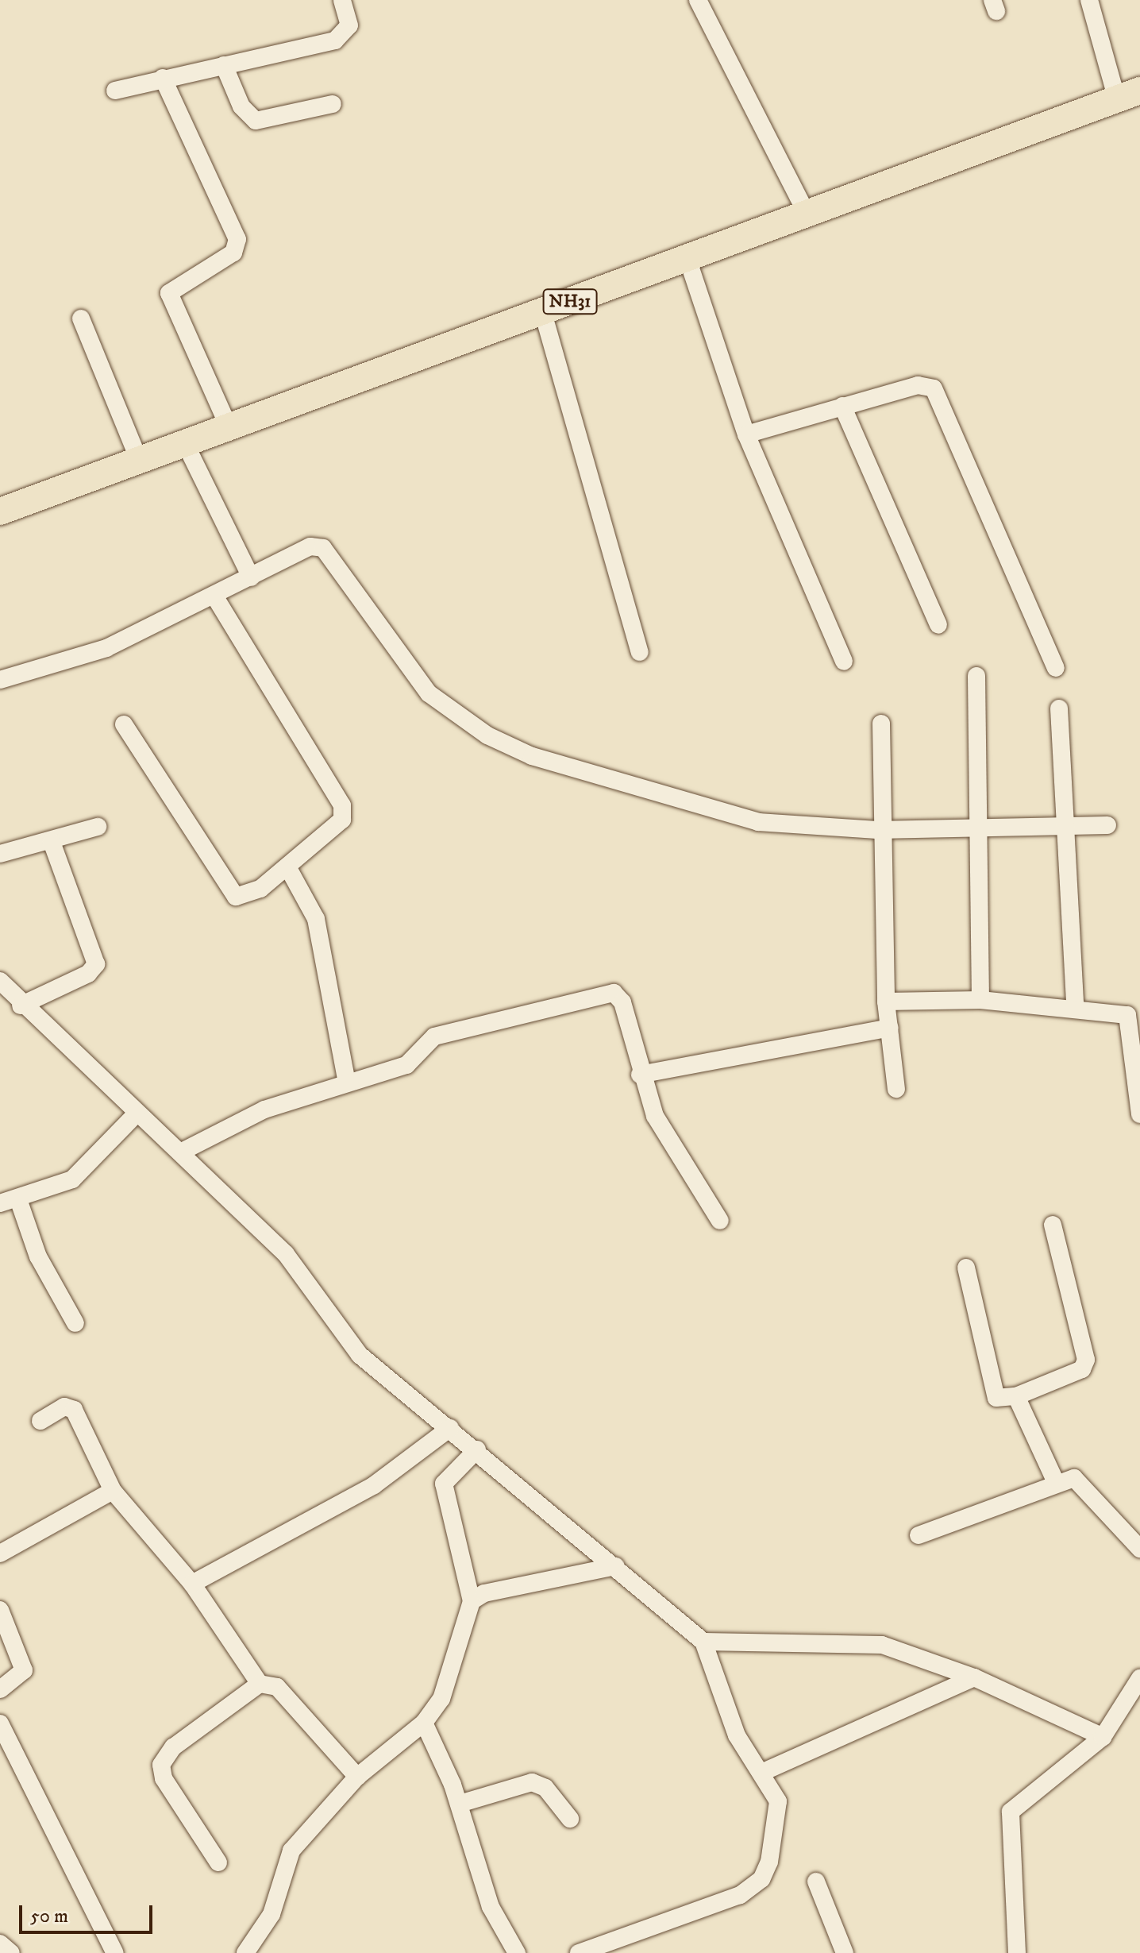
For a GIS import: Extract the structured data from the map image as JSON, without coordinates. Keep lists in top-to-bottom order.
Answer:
{
  "streets": {
    "highway": ["NH31"]
  },
  "scale_bar": "50 m"
}
